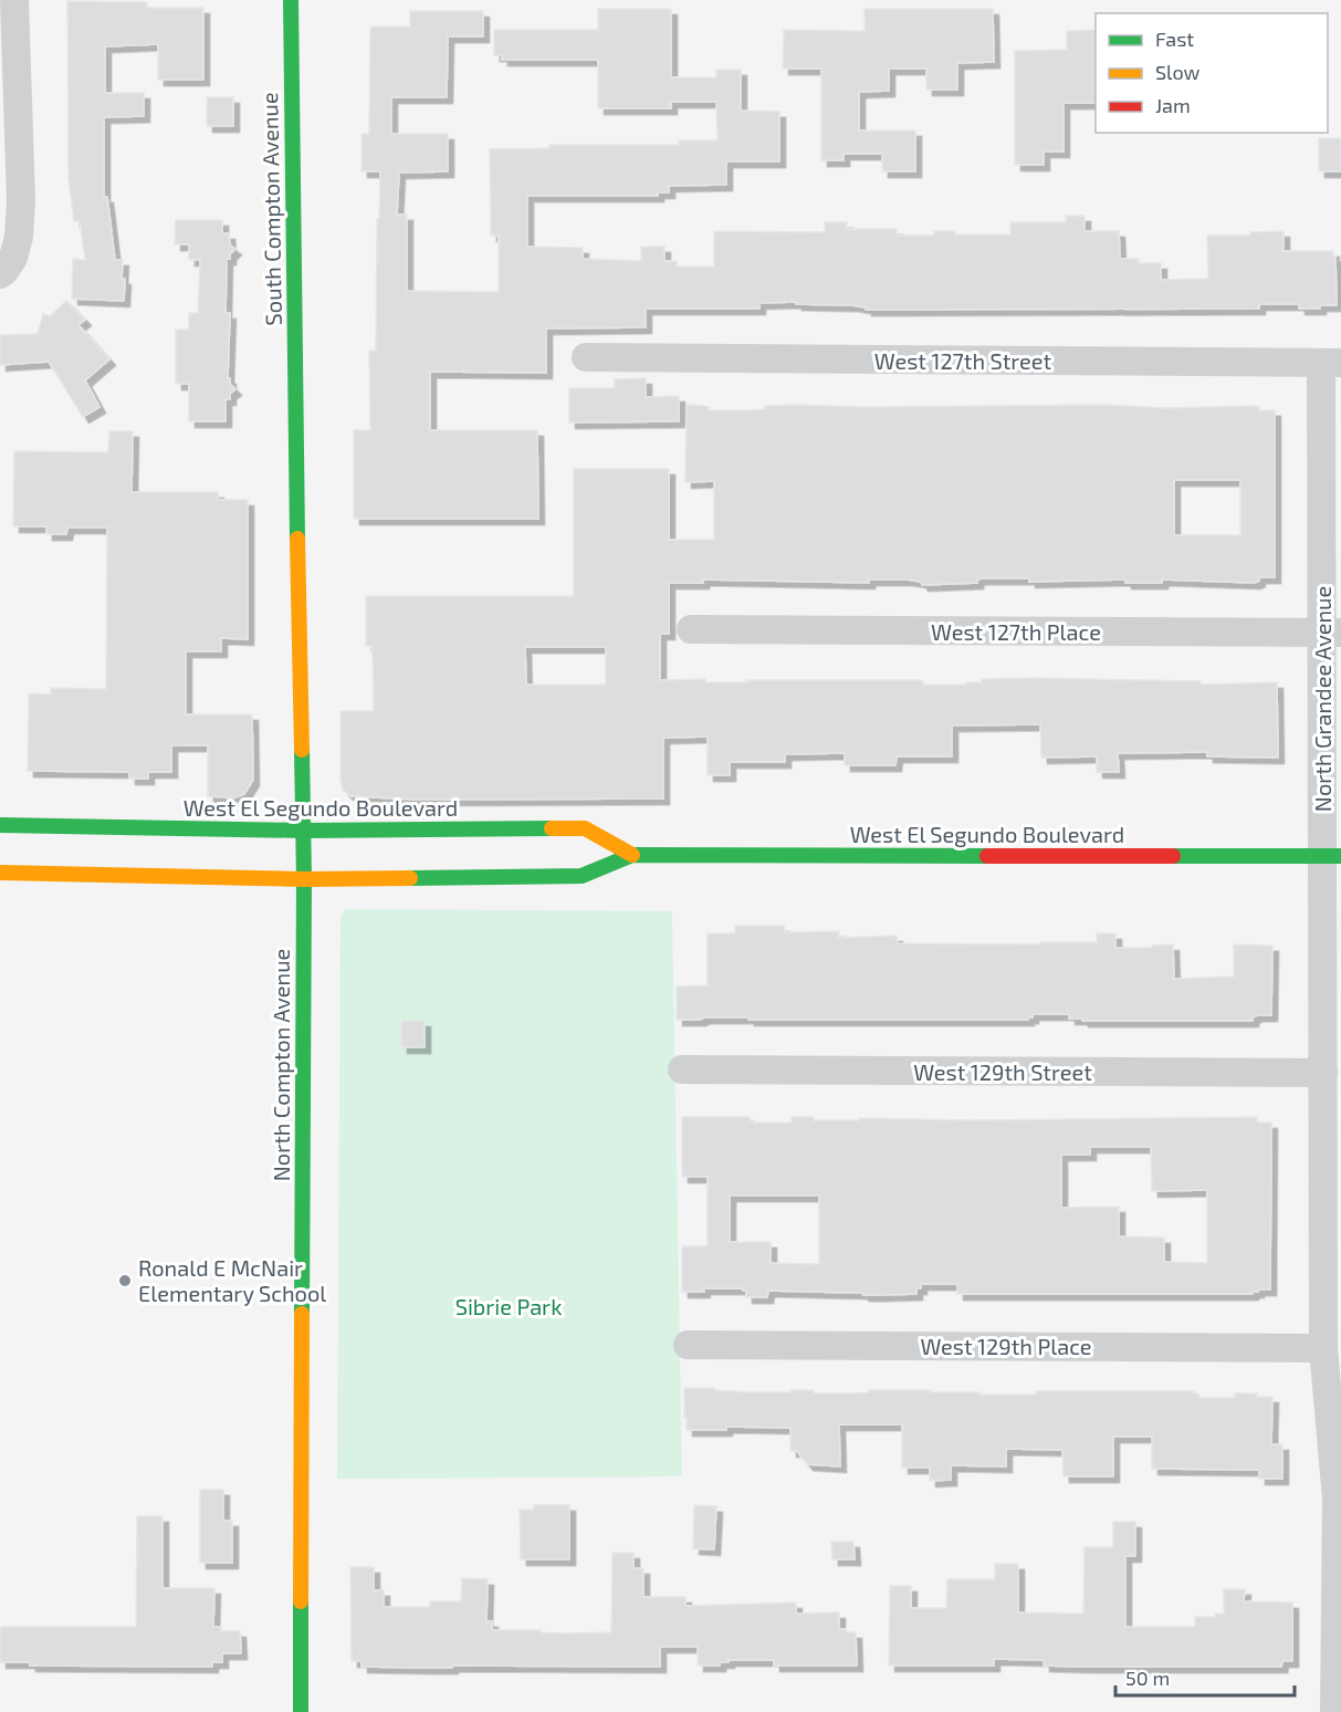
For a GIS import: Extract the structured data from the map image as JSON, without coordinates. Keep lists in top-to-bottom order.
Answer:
{
  "streets": {
    "main road": ["South Compton Avenue", "West El Segundo Boulevard", "North Compton Avenue"],
    "street": [
      "West 127th Street",
      "West 127th Place",
      "North Grandee Avenue",
      "West 129th Street",
      "West 129th Place"
    ]
  },
  "crossings": [
    ["South Compton Avenue", "North Compton Avenue"],
    ["West 127th Street", "North Grandee Avenue"],
    ["West 127th Place", "North Grandee Avenue"],
    ["North Grandee Avenue", "West El Segundo Boulevard"],
    ["North Grandee Avenue", "West 129th Street"],
    ["North Grandee Avenue", "West 129th Place"],
    ["West El Segundo Boulevard", "North Compton Avenue"]
  ],
  "parks": ["Sibrie Park"],
  "places": ["Ronald E McNair Elementary School"],
  "legend": ["Fast", "Slow", "Jam"],
  "scale_bar": "50 m"
}
